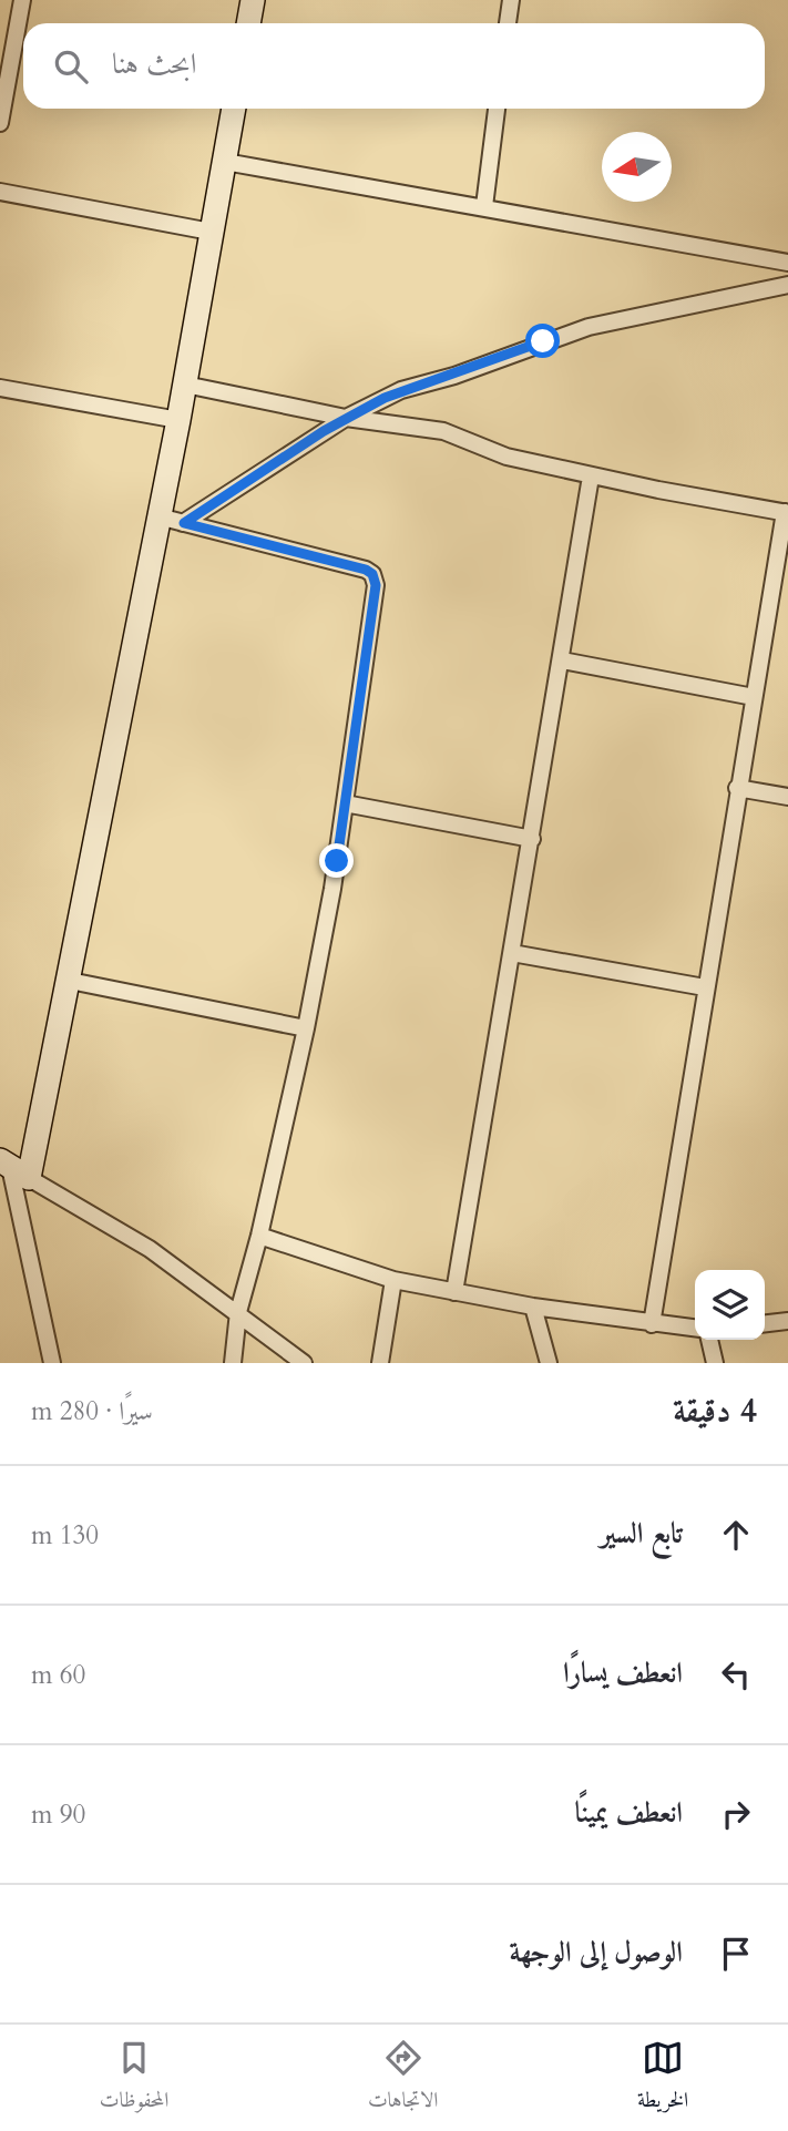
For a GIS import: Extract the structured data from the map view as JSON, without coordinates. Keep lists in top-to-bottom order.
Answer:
{
  "north": "left",
  "page": {
    "search": "ابحث هنا",
    "heading": ["4 دقيقة", "سيرًا · 280 m"],
    "list": [
      ["تابع السير", "130 m"],
      ["انعطف يسارًا", "60 m"],
      ["انعطف يمينًا", "90 m"],
      "الوصول إلى الوجهة"
    ],
    "nav": ["الخريطة", "الاتجاهات", "المحفوظات"]
  }
}
